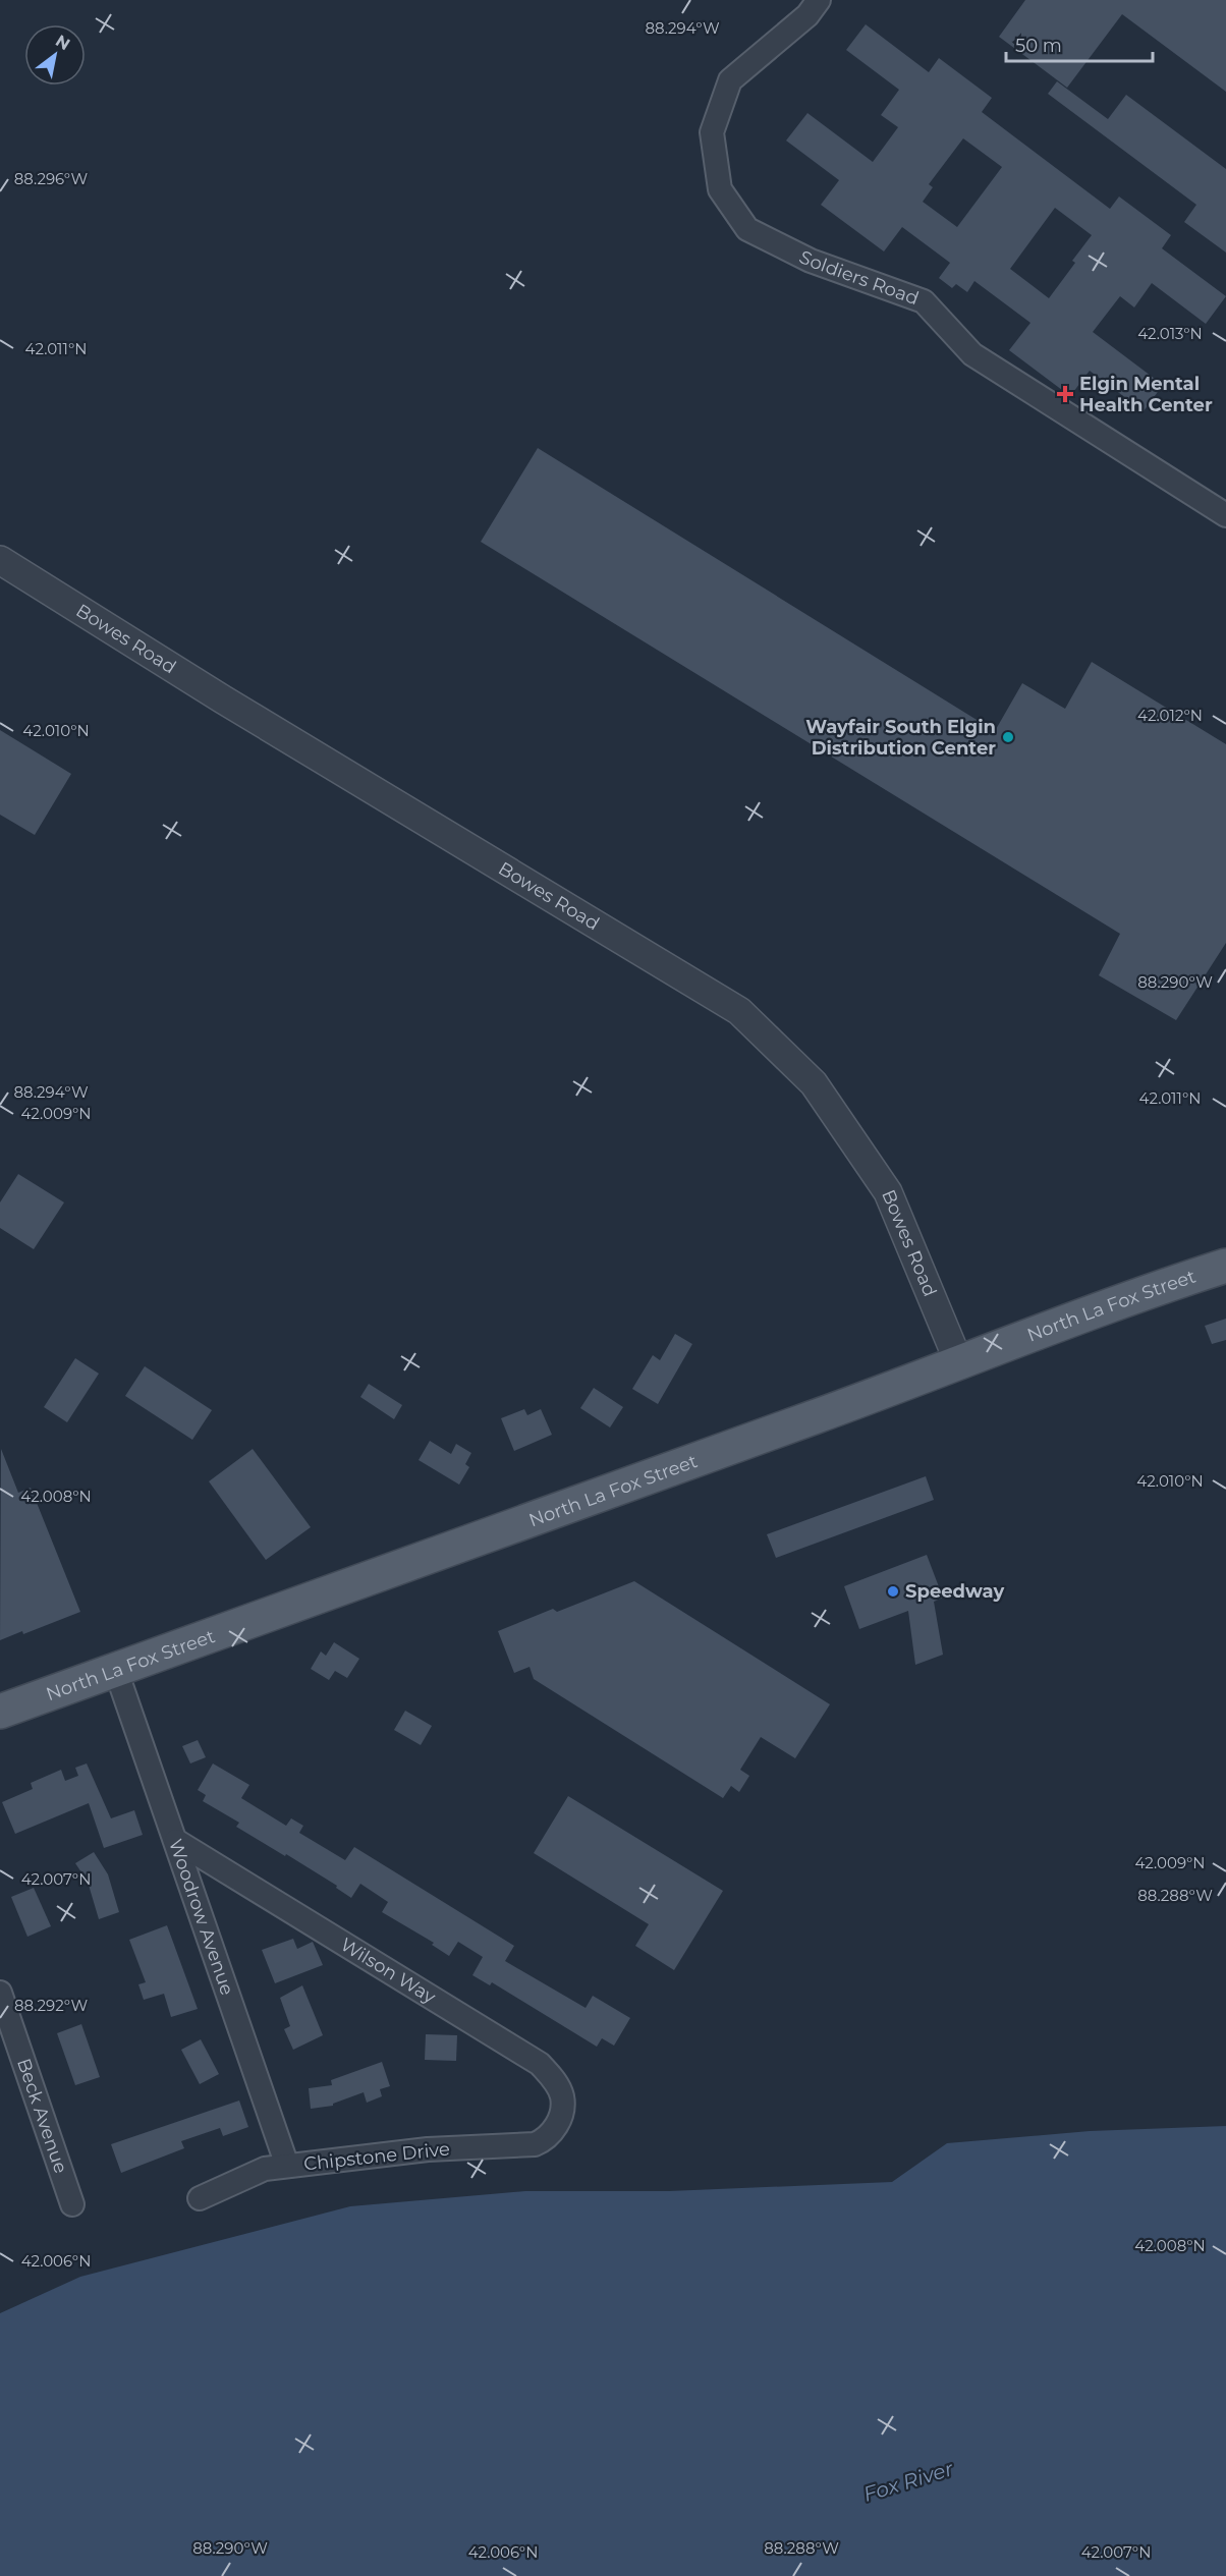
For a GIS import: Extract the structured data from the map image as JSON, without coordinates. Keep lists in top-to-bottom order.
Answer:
{
  "streets": {
    "main road": ["North La Fox Street"],
    "street": [
      "Soldiers Road",
      "Bowes Road",
      "Woodrow Avenue",
      "Wilson Way",
      "Beck Avenue",
      "Chipstone Drive"
    ]
  },
  "crossings": [
    ["Bowes Road", "North La Fox Street"],
    ["North La Fox Street", "Woodrow Avenue"],
    ["Woodrow Avenue", "Wilson Way"],
    ["Woodrow Avenue", "Chipstone Drive"],
    ["Wilson Way", "Chipstone Drive"]
  ],
  "water": ["Fox River"],
  "places": {
    "health": ["Elgin Mental Health Center"],
    "other": ["Wayfair South Elgin Distribution Center", "Speedway"]
  },
  "scale_bar": "50 m",
  "north": "top right",
  "coordinates": [
    "88.294°W",
    "88.296°W",
    "42.013°N",
    "42.011°N",
    "42.012°N",
    "42.010°N",
    "88.290°W",
    "42.009°N",
    "42.008°N",
    "42.007°N",
    "88.288°W",
    "88.292°W",
    "42.006°N"
  ]
}
